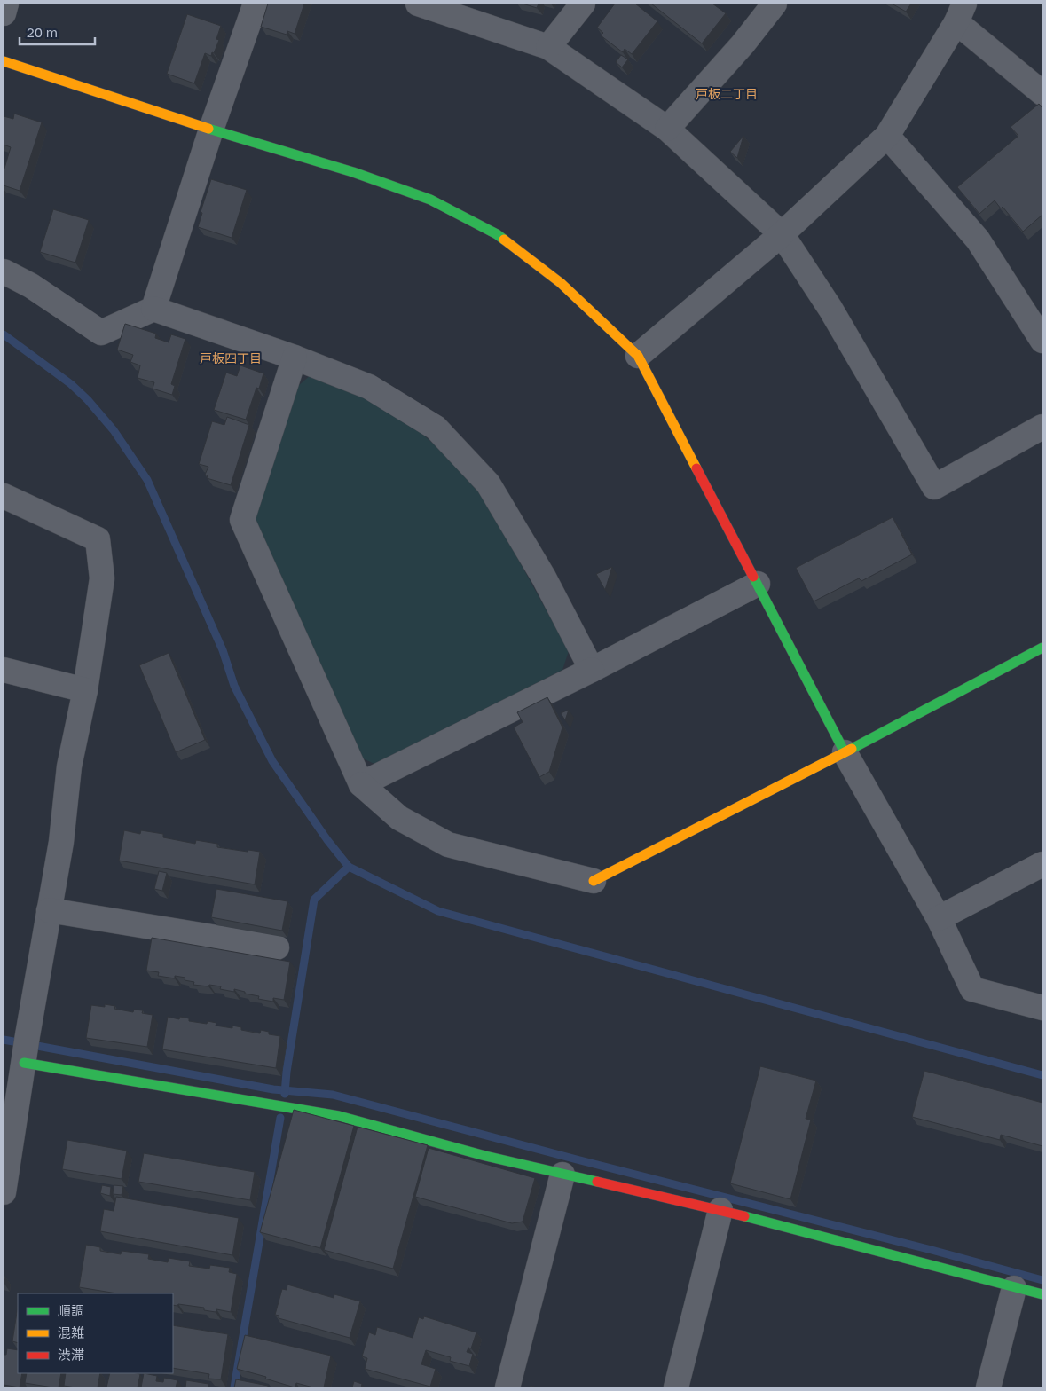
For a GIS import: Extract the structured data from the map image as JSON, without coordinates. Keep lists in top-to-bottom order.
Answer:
{
  "districts": ["戸板二丁目", "戸板四丁目"],
  "legend": ["順調", "混雑", "渋滞"],
  "scale_bar": "20 m"
}
